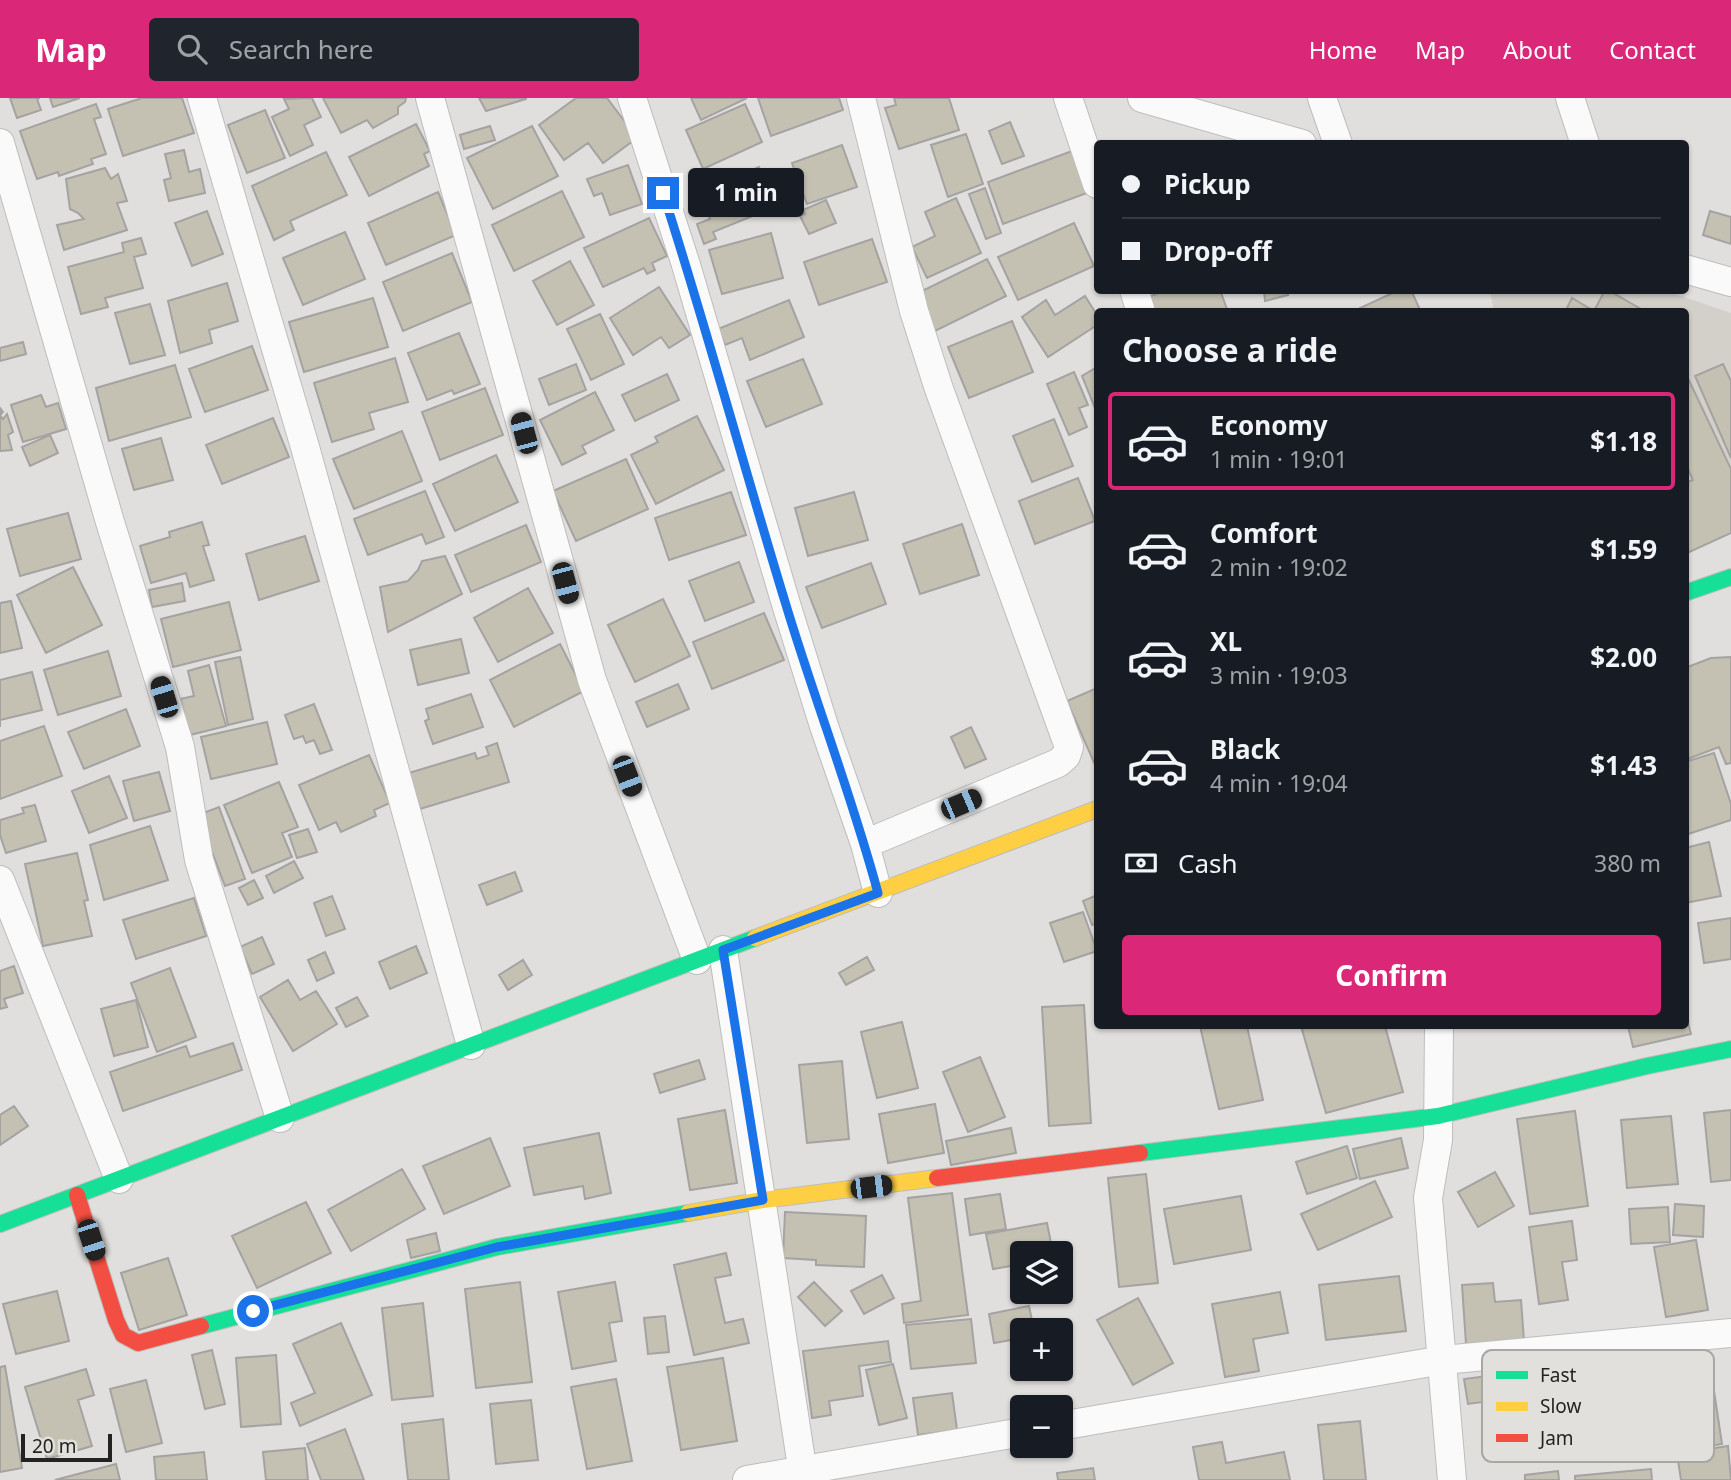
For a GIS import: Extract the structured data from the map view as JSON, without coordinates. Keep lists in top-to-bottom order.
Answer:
{
  "legend": ["Fast", "Slow", "Jam"],
  "scale_bar": "20 m",
  "page": {
    "header": "Map",
    "search": "Search here",
    "nav": [
      "Home",
      "Map",
      "About",
      "Contact"
    ],
    "banner": ["Pickup", "Drop-off"],
    "bubble": "1 min",
    "heading": "Choose a ride",
    "list": [
      {
        "name": "Economy",
        "note": "1 min · 19:01",
        "value": "$1.18"
      },
      {
        "name": "Comfort",
        "note": "2 min · 19:02",
        "value": "$1.59"
      },
      {
        "name": "XL",
        "note": "3 min · 19:03",
        "value": "$2.00"
      },
      {
        "name": "Black",
        "note": "4 min · 19:04",
        "value": "$1.43"
      }
    ],
    "pay": ["Cash", "380 m"],
    "buttons": "Confirm",
    "map_buttons": ["+", "−"],
    "scale": "20 m"
  }
}
